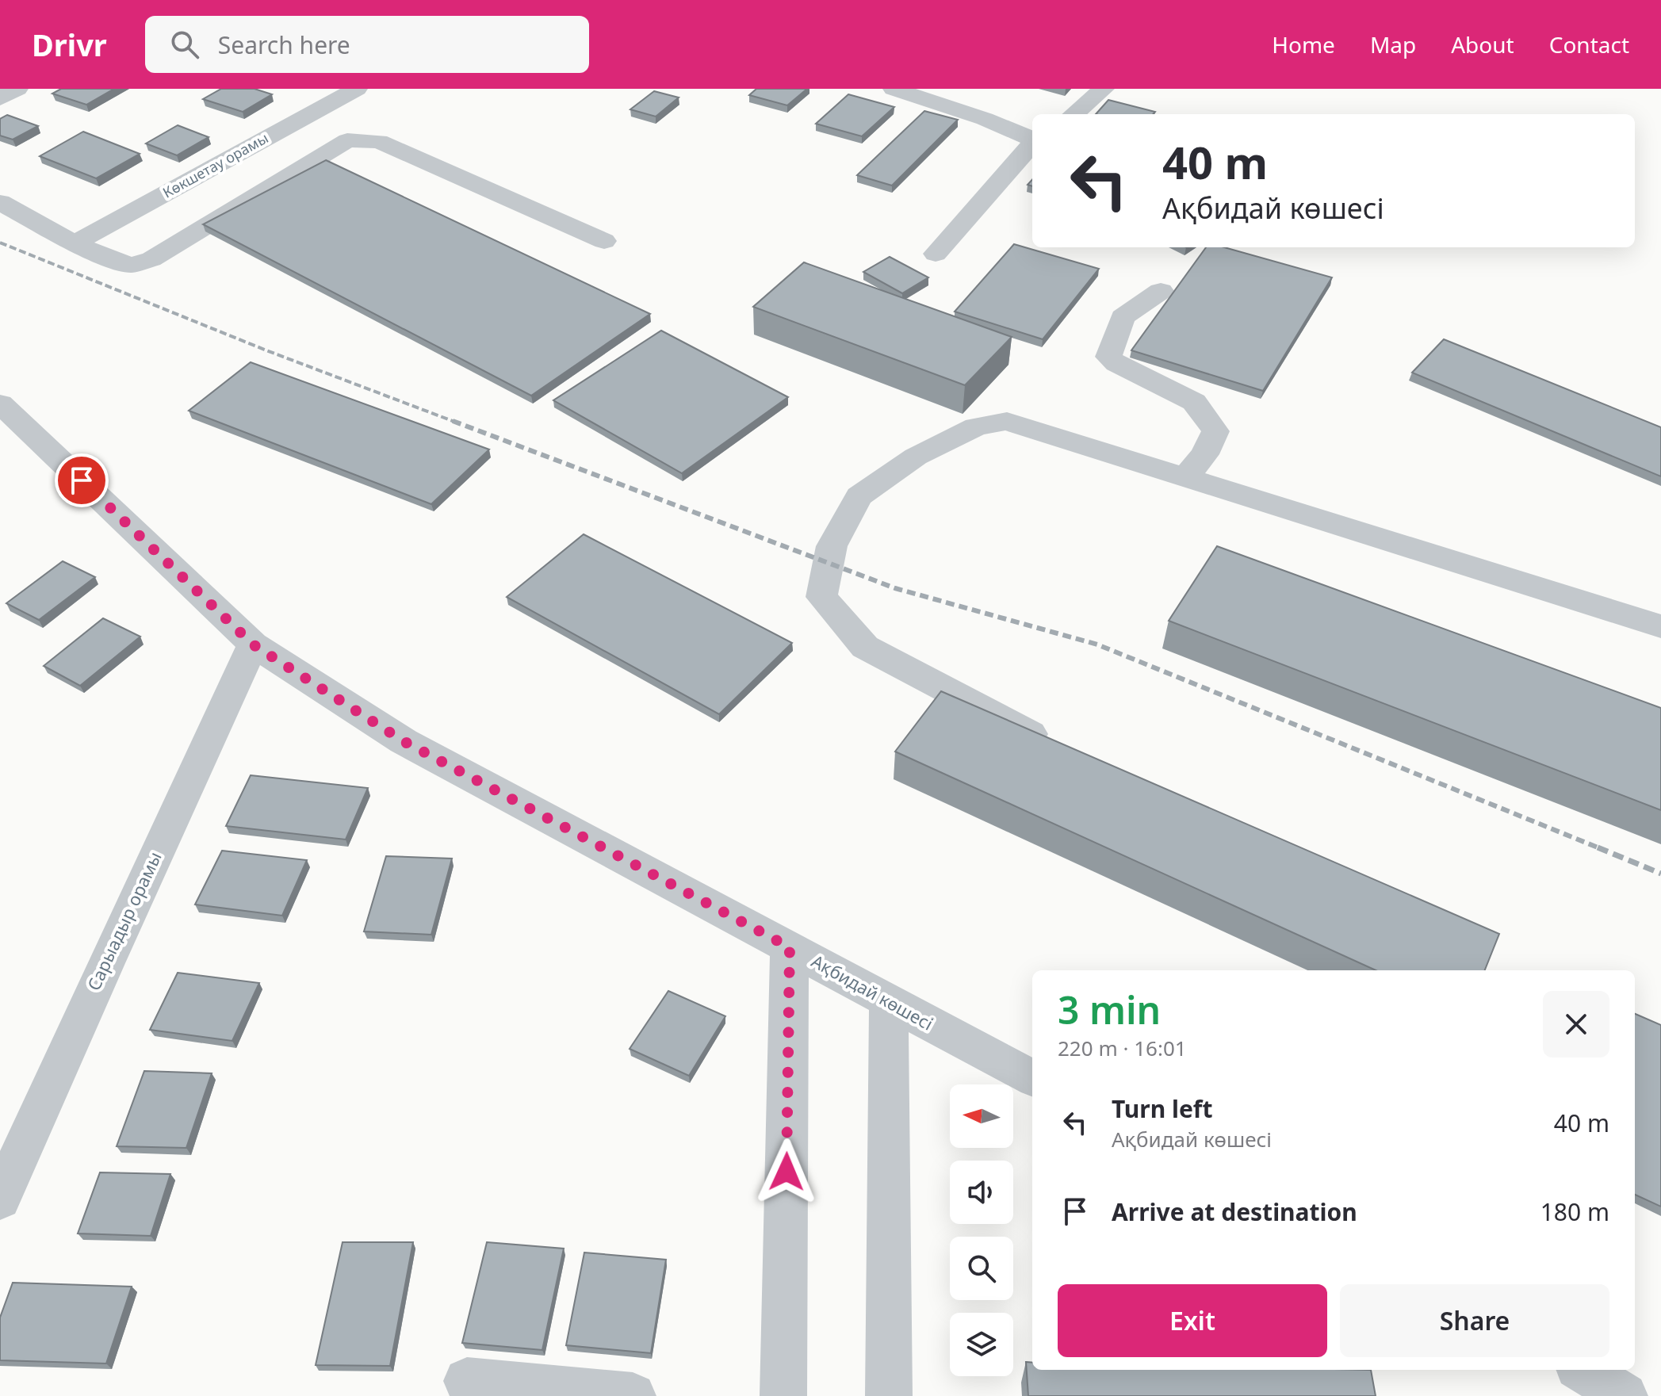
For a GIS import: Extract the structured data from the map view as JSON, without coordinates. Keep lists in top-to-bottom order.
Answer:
{
  "streets": {
    "street": ["Көкшетау орамы", "Сарыадыр орамы", "Ақбидай көшесі"]
  },
  "crossings": [
    ["Сарыадыр орамы", "Ақбидай көшесі"]
  ],
  "north": "left",
  "page": {
    "header": "Drivr",
    "search": "Search here",
    "nav": [
      "Home",
      "Map",
      "About",
      "Contact"
    ],
    "turn": ["40 m", "Ақбидай көшесі"],
    "heading": ["3 min", "220 m · 16:01"],
    "list": [
      {
        "name": "Turn left",
        "note": "Ақбидай көшесі",
        "value": "40 m"
      },
      {
        "name": "Arrive at destination",
        "value": "180 m"
      }
    ],
    "buttons": ["Exit", "Share"]
  }
}
